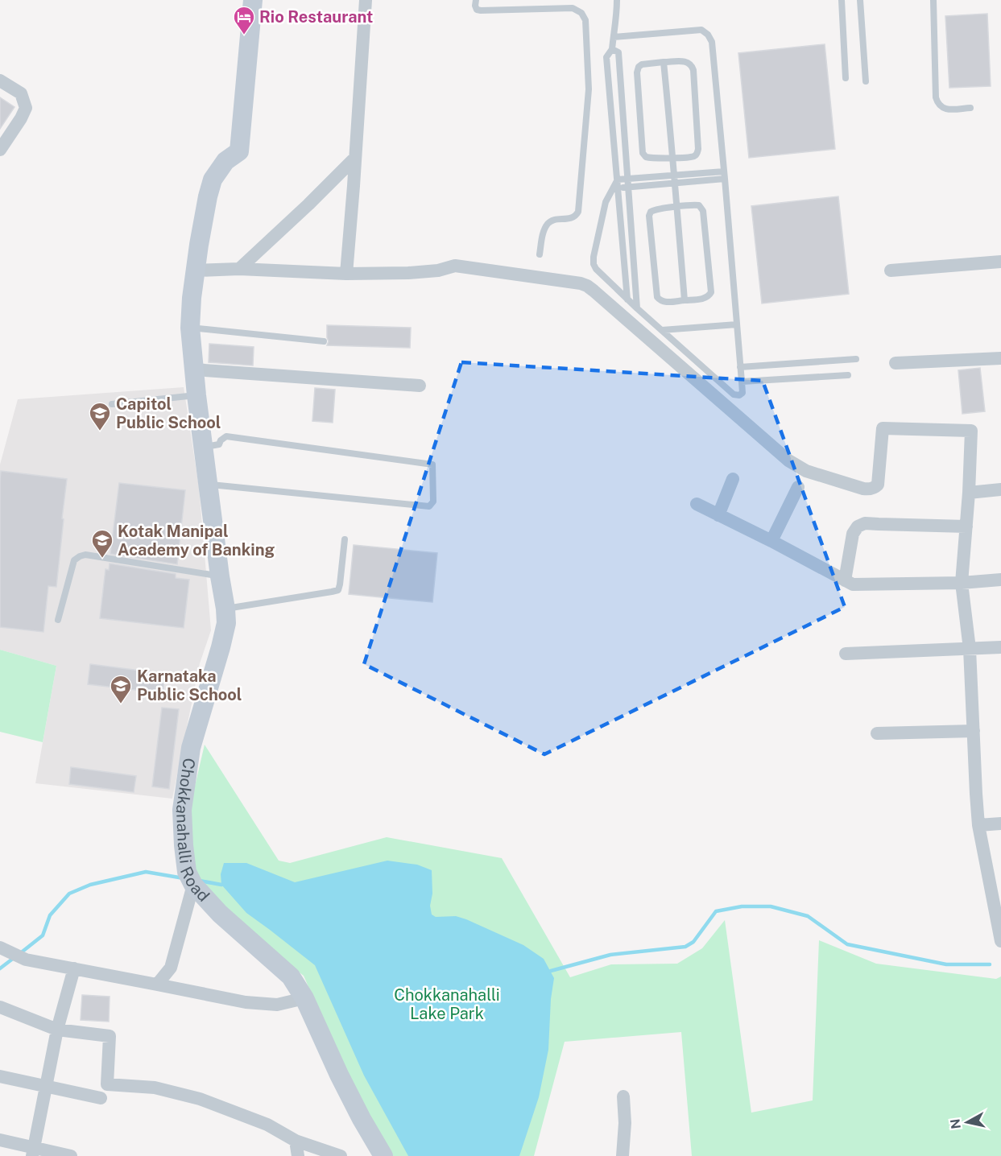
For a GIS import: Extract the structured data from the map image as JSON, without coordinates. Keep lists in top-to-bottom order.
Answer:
{
  "streets": {
    "street": ["Chokkanahalli Road"]
  },
  "parks": ["Chokkanahalli Lake Park"],
  "places": {
    "hotel": ["Rio Restaurant"],
    "school or university": ["Capitol Public School", "Kotak Manipal Academy of Banking", "Karnataka Public School"]
  },
  "north": "left"
}
